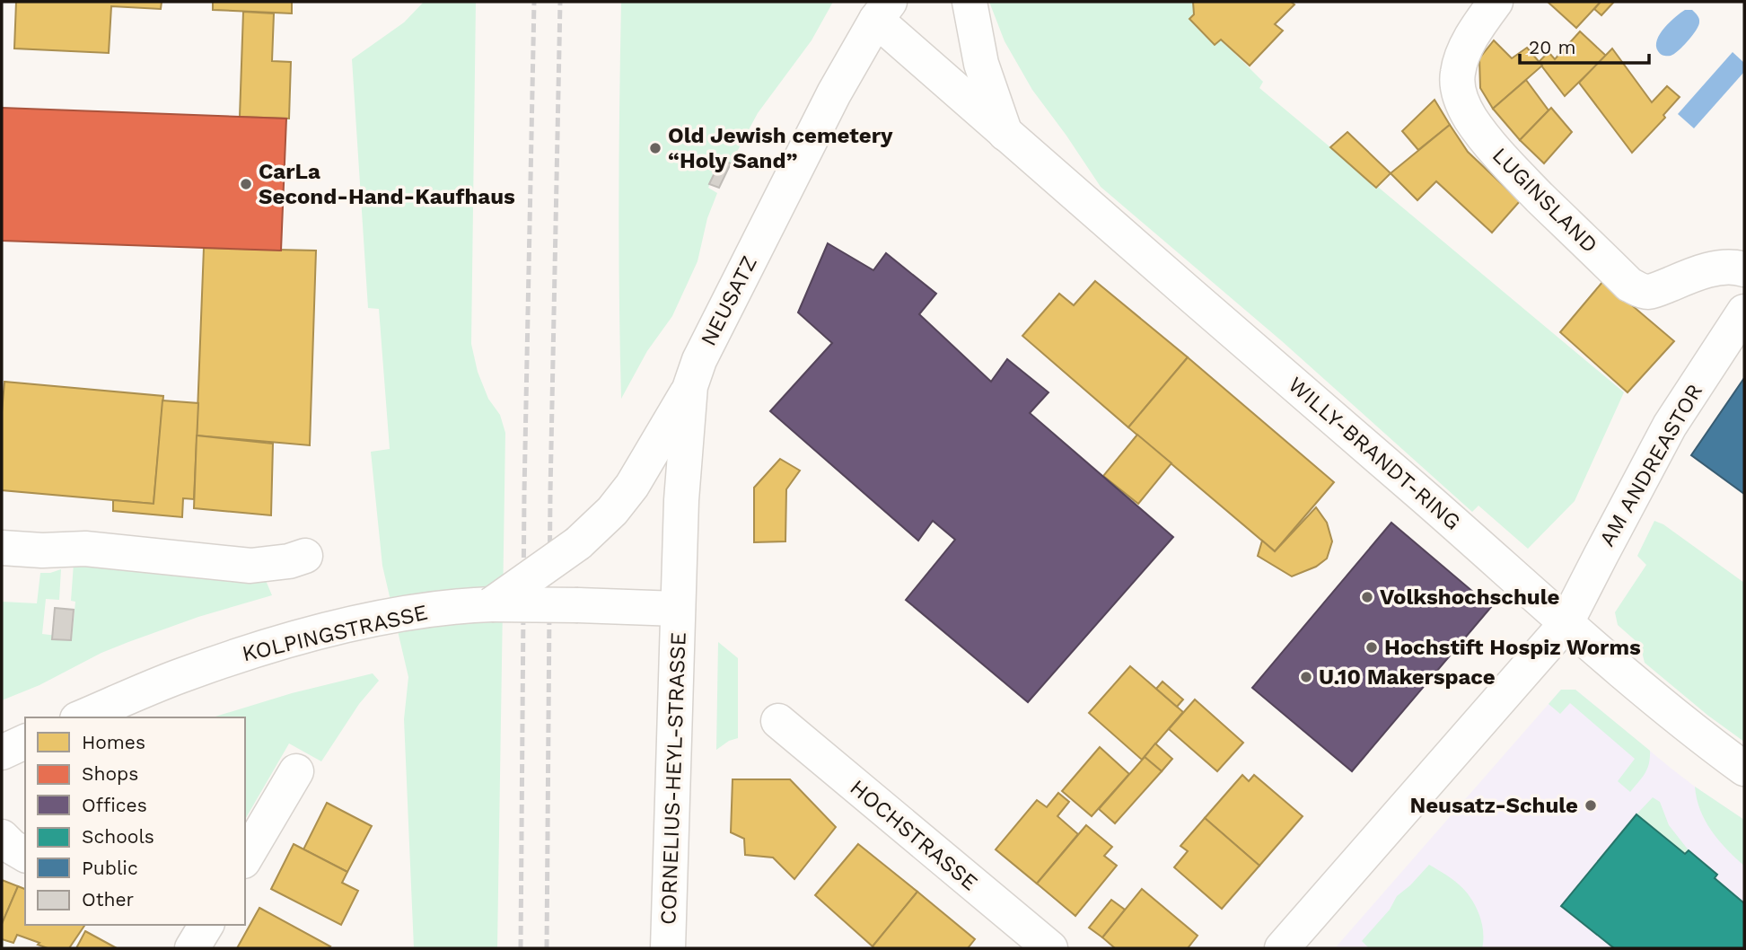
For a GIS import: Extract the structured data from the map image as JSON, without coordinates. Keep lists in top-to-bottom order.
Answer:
{
  "streets": {
    "street": [
      "LUGINSLAND",
      "NEUSATZ",
      "WILLY-BRANDT-RING",
      "AM ANDREASTOR",
      "KOLPINGSTRASSE",
      "CORNELIUS-HEYL-STRASSE",
      "HOCHSTRASSE"
    ]
  },
  "crossings": [
    ["NEUSATZ", "WILLY-BRANDT-RING"],
    ["NEUSATZ", "KOLPINGSTRASSE"],
    ["NEUSATZ", "CORNELIUS-HEYL-STRASSE"],
    ["WILLY-BRANDT-RING", "AM ANDREASTOR"],
    ["KOLPINGSTRASSE", "CORNELIUS-HEYL-STRASSE"]
  ],
  "places": [
    "Old Jewish cemetery “Holy Sand”",
    "CarLa Second-Hand-Kaufhaus",
    "Volkshochschule",
    "Hochstift Hospiz Worms",
    "U.10 Makerspace",
    "Neusatz-Schule"
  ],
  "legend": [
    "Homes",
    "Shops",
    "Offices",
    "Schools",
    "Public",
    "Other"
  ],
  "scale_bar": "20 m"
}
